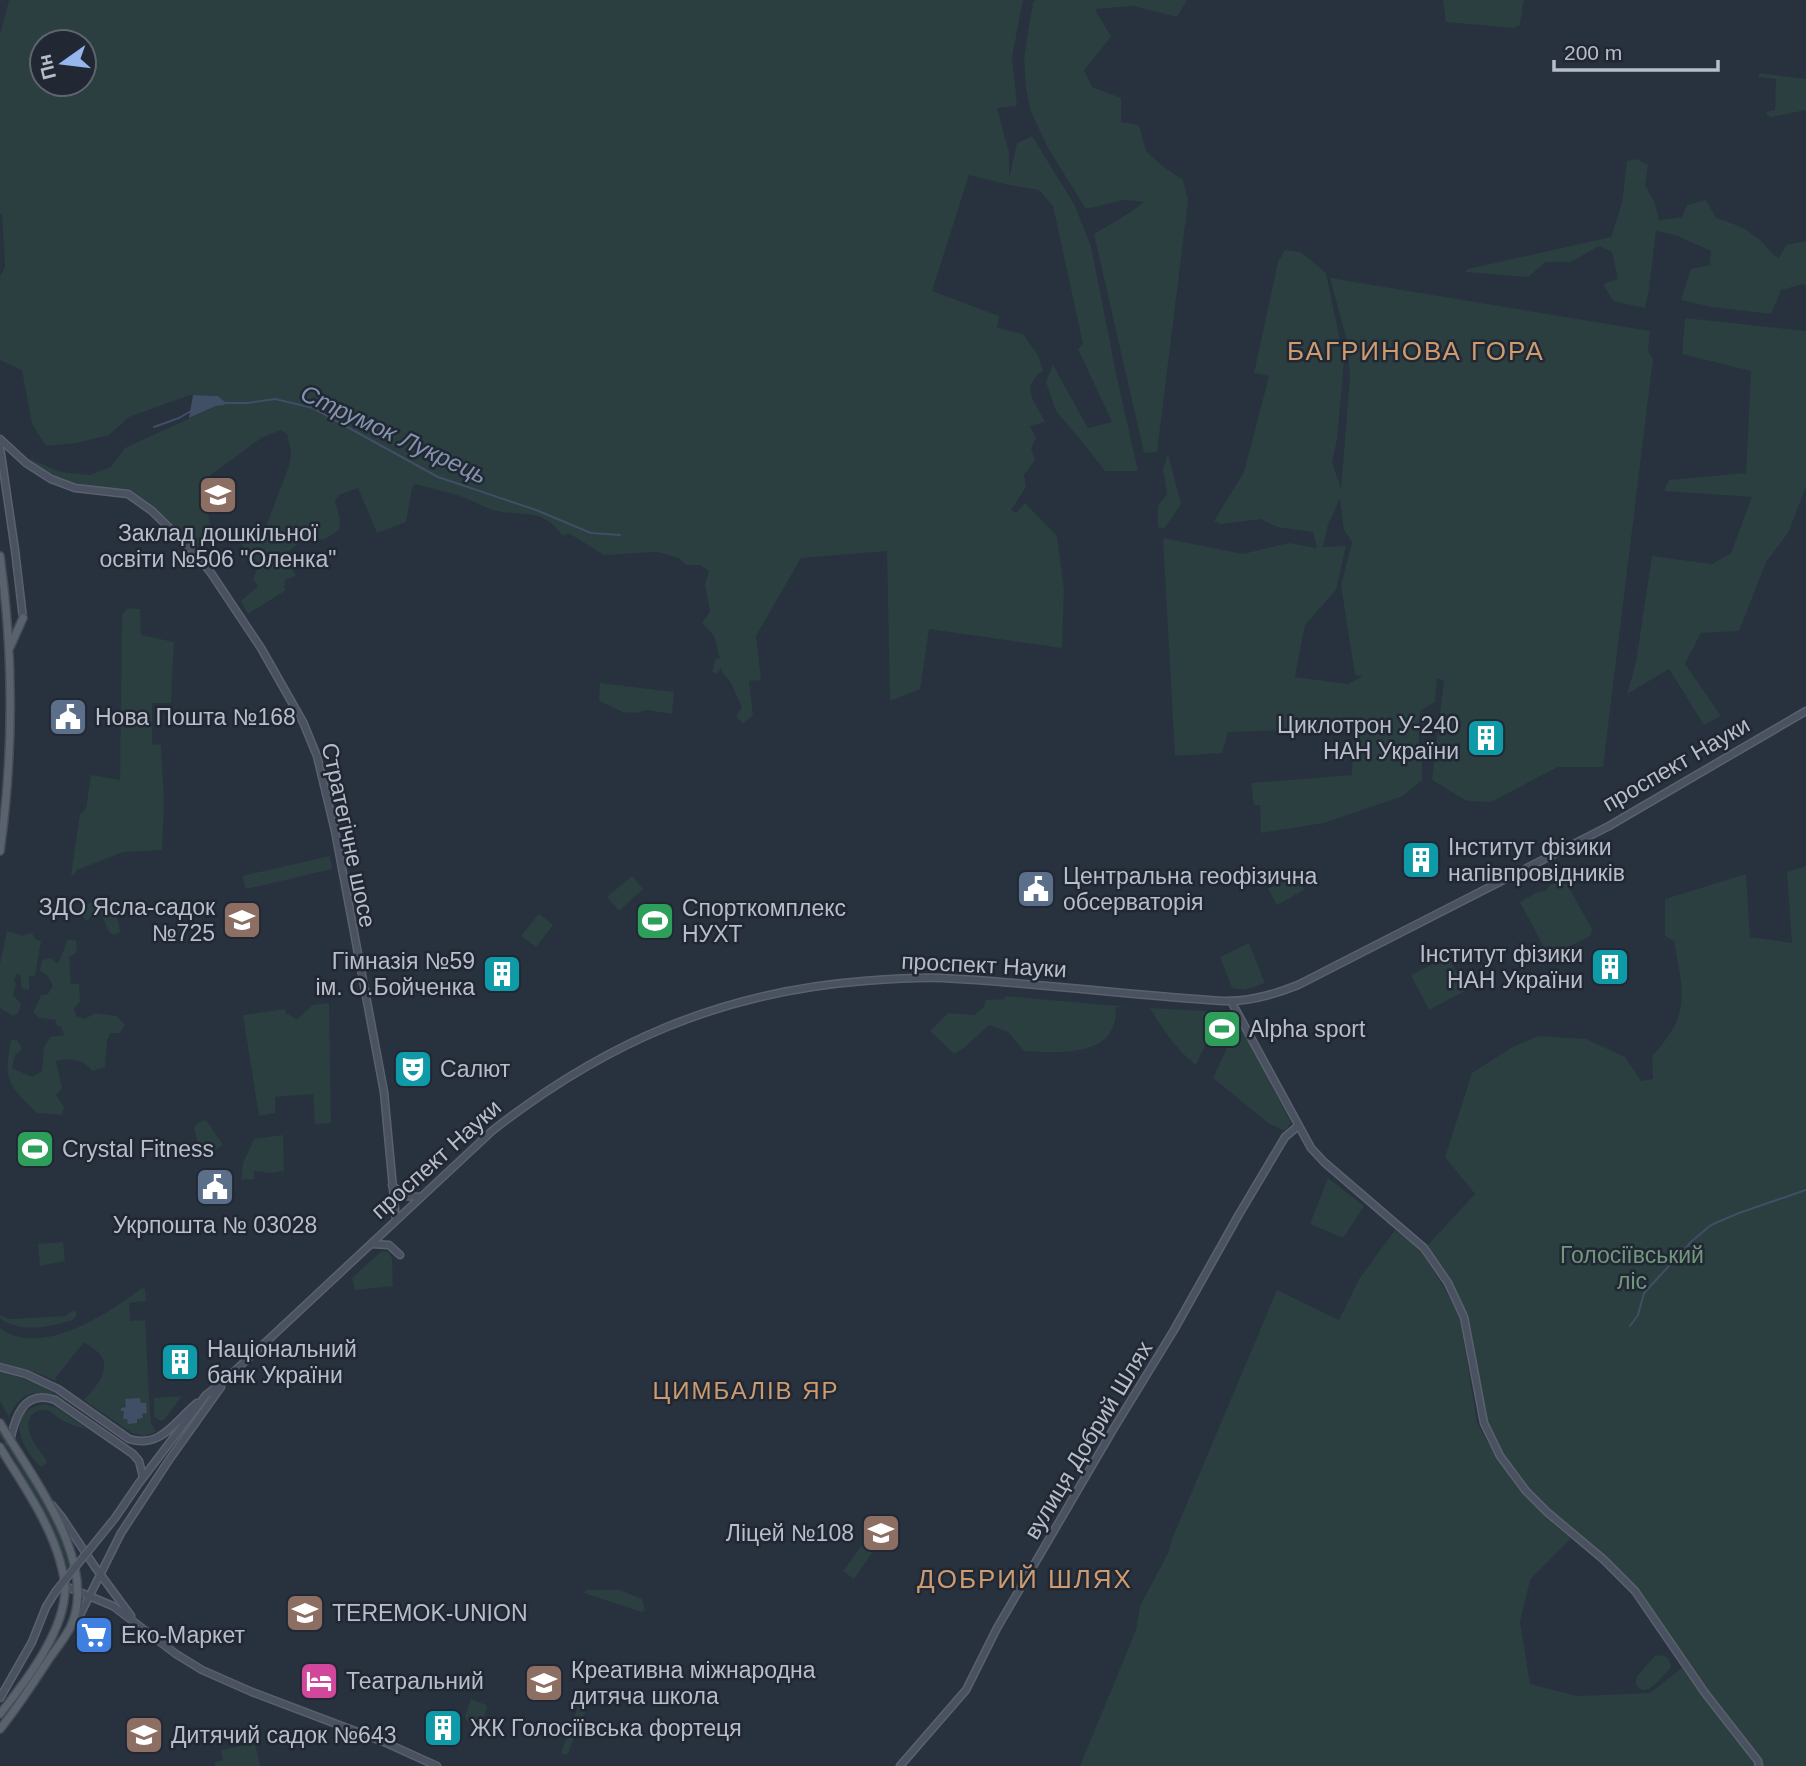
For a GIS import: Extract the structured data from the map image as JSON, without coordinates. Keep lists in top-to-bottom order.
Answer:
{
  "streets": {
    "main road": ["проспект Науки", "Стратегічне шосе", "вулиця Добрий Шлях"]
  },
  "crossings": [
    ["проспект Науки", "Стратегічне шосе"]
  ],
  "districts": ["БАГРИНОВА ГОРА", "ЦИМБАЛІВ ЯР", "ДОБРИЙ ШЛЯХ"],
  "water": ["Струмок Лукрець"],
  "parks": ["Голосіївський ліс"],
  "places": {
    "school or university": [
      "Заклад дошкільної освіти №506 \"Оленка\"",
      "ЗДО Ясла-садок №725",
      "Ліцей №108",
      "TEREMOK-UNION",
      "Креативна міжнародна дитяча школа",
      "Дитячий садок №643"
    ],
    "public building": ["Нова Пошта №168", "Центральна геофізична обсерваторія", "Укрпошта № 03028"],
    "building": [
      "Циклотрон У-240 НАН України",
      "Інститут фізики напівпровідників",
      "Інститут фізики НАН України",
      "Гімназія №59 ім. О.Бойченка",
      "Національний банк України",
      "ЖК Голосіївська фортеця"
    ],
    "sports": ["Спорткомплекс НУХТ", "Alpha sport", "Crystal Fitness"],
    "theatre": ["Салют"],
    "supermarket": ["Еко-Маркет"],
    "hotel": ["Театральний"]
  },
  "scale_bar": "200 m",
  "north": "left"
}
